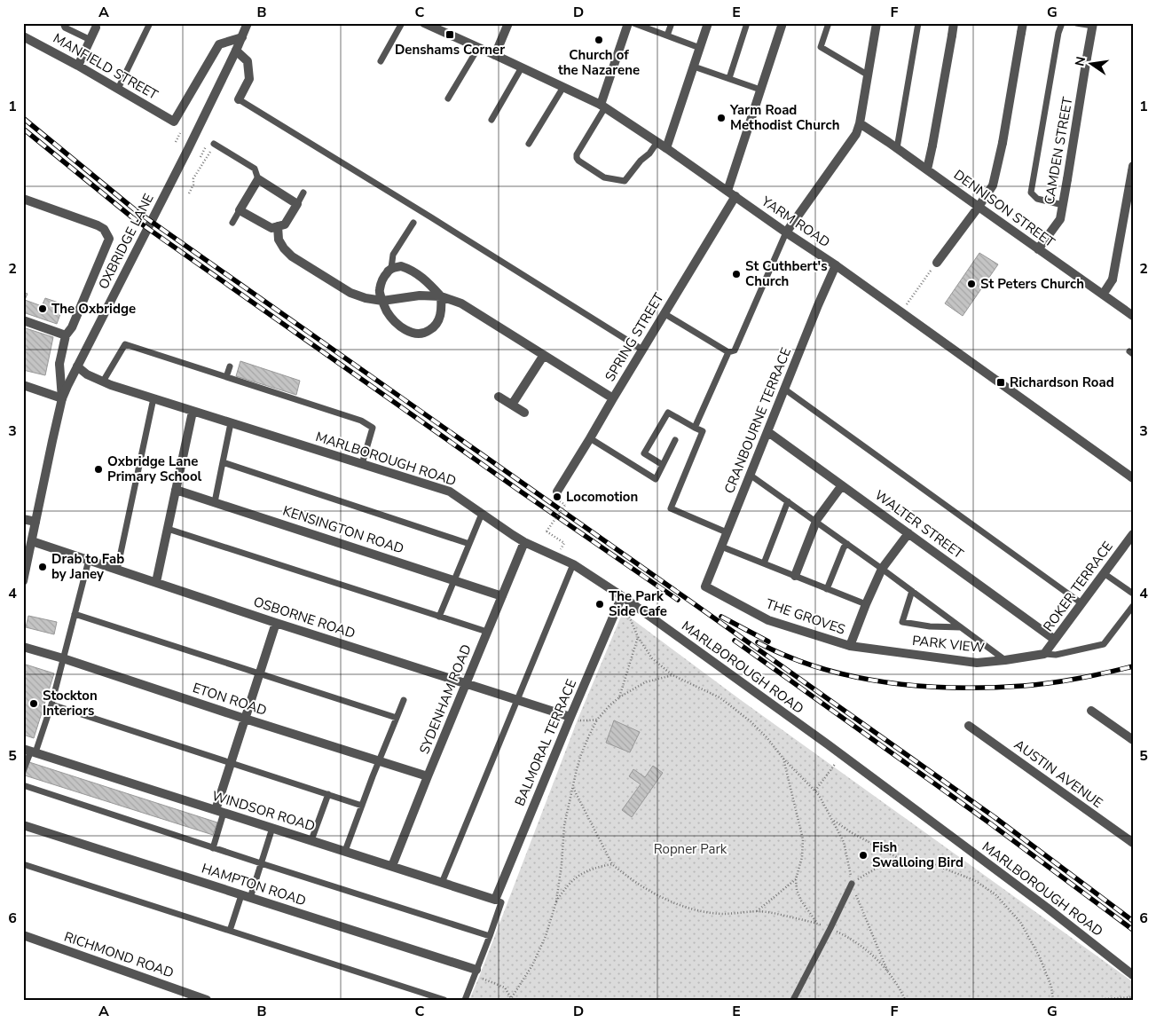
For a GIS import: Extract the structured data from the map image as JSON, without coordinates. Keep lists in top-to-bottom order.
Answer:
{
  "streets": {
    "street": [
      "MANFIELD STREET",
      "CAMDEN STREET",
      "DENNISON STREET",
      "YARM ROAD",
      "OXBRIDGE LANE",
      "SPRING STREET",
      "CRANBOURNE TERRACE",
      "MARLBOROUGH ROAD",
      "WALTER STREET",
      "KENSINGTON ROAD",
      "ROKER TERRACE",
      "THE GROVES",
      "OSBORNE ROAD",
      "PARK VIEW",
      "ETON ROAD",
      "SYDENHAM ROAD",
      "BALMORAL TERRACE",
      "AUSTIN AVENUE",
      "WINDSOR ROAD",
      "HAMPTON ROAD",
      "RICHMOND ROAD"
    ]
  },
  "crossings": [
    ["MANFIELD STREET", "OXBRIDGE LANE"],
    ["CAMDEN STREET", "DENNISON STREET"],
    ["YARM ROAD", "SPRING STREET"],
    ["YARM ROAD", "CRANBOURNE TERRACE"],
    ["OXBRIDGE LANE", "MARLBOROUGH ROAD"],
    ["OXBRIDGE LANE", "OSBORNE ROAD"],
    ["CRANBOURNE TERRACE", "WALTER STREET"],
    ["CRANBOURNE TERRACE", "THE GROVES"],
    ["MARLBOROUGH ROAD", "SYDENHAM ROAD"],
    ["MARLBOROUGH ROAD", "BALMORAL TERRACE"],
    ["WALTER STREET", "ROKER TERRACE"],
    ["KENSINGTON ROAD", "SYDENHAM ROAD"],
    ["ROKER TERRACE", "PARK VIEW"],
    ["THE GROVES", "PARK VIEW"],
    ["OSBORNE ROAD", "SYDENHAM ROAD"],
    ["OSBORNE ROAD", "BALMORAL TERRACE"],
    ["ETON ROAD", "SYDENHAM ROAD"],
    ["SYDENHAM ROAD", "WINDSOR ROAD"],
    ["BALMORAL TERRACE", "WINDSOR ROAD"]
  ],
  "parks": ["Ropner Park"],
  "places": {
    "transit": ["Denshams Corner", "Richardson Road"],
    "other": [
      "Church of the Nazarene",
      "Yarm Road Methodist Church",
      "St Cuthbert's Church",
      "St Peters Church",
      "The Oxbridge",
      "Oxbridge Lane Primary School",
      "Locomotion",
      "Drab to Fab by Janey",
      "The Park Side Cafe",
      "Stockton Interiors",
      "Fish Swalloing Bird"
    ]
  },
  "north": "left",
  "grid": {
    "columns": [
      "A",
      "B",
      "C",
      "D",
      "E",
      "F",
      "G"
    ],
    "rows": [
      "1",
      "2",
      "3",
      "4",
      "5",
      "6"
    ]
  }
}
